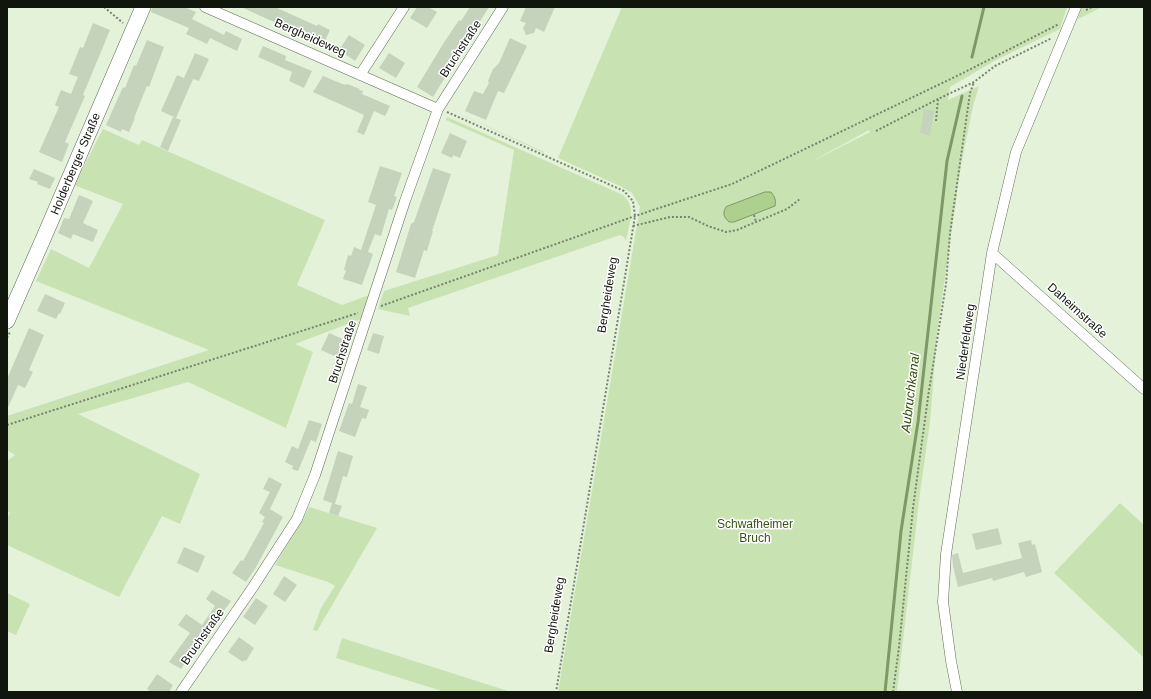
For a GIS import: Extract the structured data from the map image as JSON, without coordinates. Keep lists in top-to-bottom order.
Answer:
{
  "streets": {
    "main road": ["Holderberger Straße"],
    "street": [
      "Bergheideweg",
      "Bruchstraße",
      "Daheimstraße",
      "Niederfeldweg"
    ]
  },
  "crossings": [
    ["Bergheideweg", "Bruchstraße"],
    ["Daheimstraße", "Niederfeldweg"]
  ],
  "water": ["Aubruchkanal"],
  "parks": ["Schwafheimer Bruch"]
}
